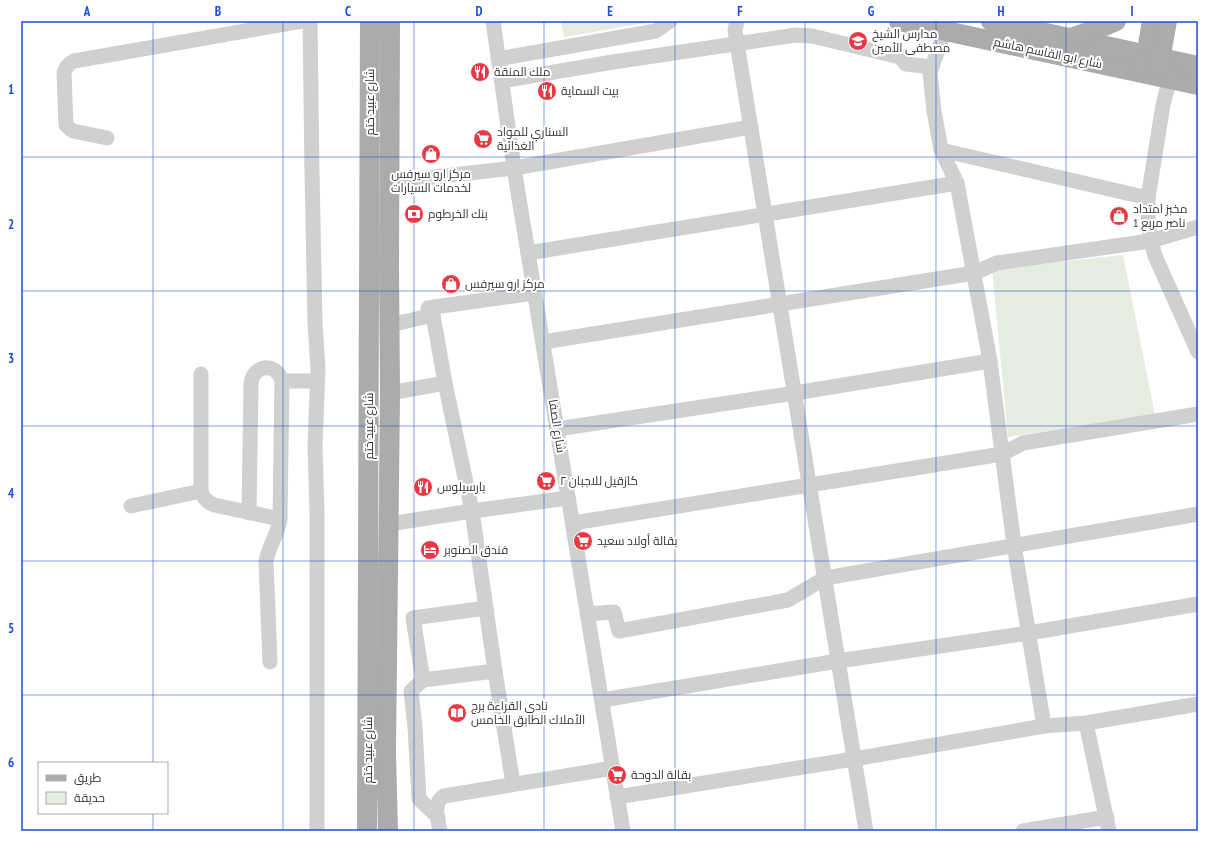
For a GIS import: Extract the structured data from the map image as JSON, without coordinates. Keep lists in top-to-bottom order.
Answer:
{
  "streets": {
    "main road": ["شارع ابو القاسم هاشم", "شارع عبيد ختم"],
    "street": ["شارع الصفا"]
  },
  "places": {
    "school or university": ["مدارس الشيخ مصطفى الأمين"],
    "restaurant": ["ملك المنقة", "بيت السماية", "بارسيلوس"],
    "supermarket": [
      "السناري للمواد الغذائية",
      "كازقيل للاجبان ٢",
      "بقالة أولاد سعيد",
      "بقالة الدوحة"
    ],
    "shop": ["مركز ارو سيرفس لخدمات السيارات", "مخبز امتداد ناصر مربع 1", "مركز ارو سيرفس"],
    "bank": ["بنك الخرطوم"],
    "hotel": ["فندق الصنوبر"],
    "library": ["نادي القراءة برج الأملاك الطابق الخامس"]
  },
  "legend": ["طريق", "حديقة"],
  "grid": {
    "columns": [
      "A",
      "B",
      "C",
      "D",
      "E",
      "F",
      "G",
      "H",
      "I"
    ],
    "rows": [
      "1",
      "2",
      "3",
      "4",
      "5",
      "6"
    ]
  }
}
